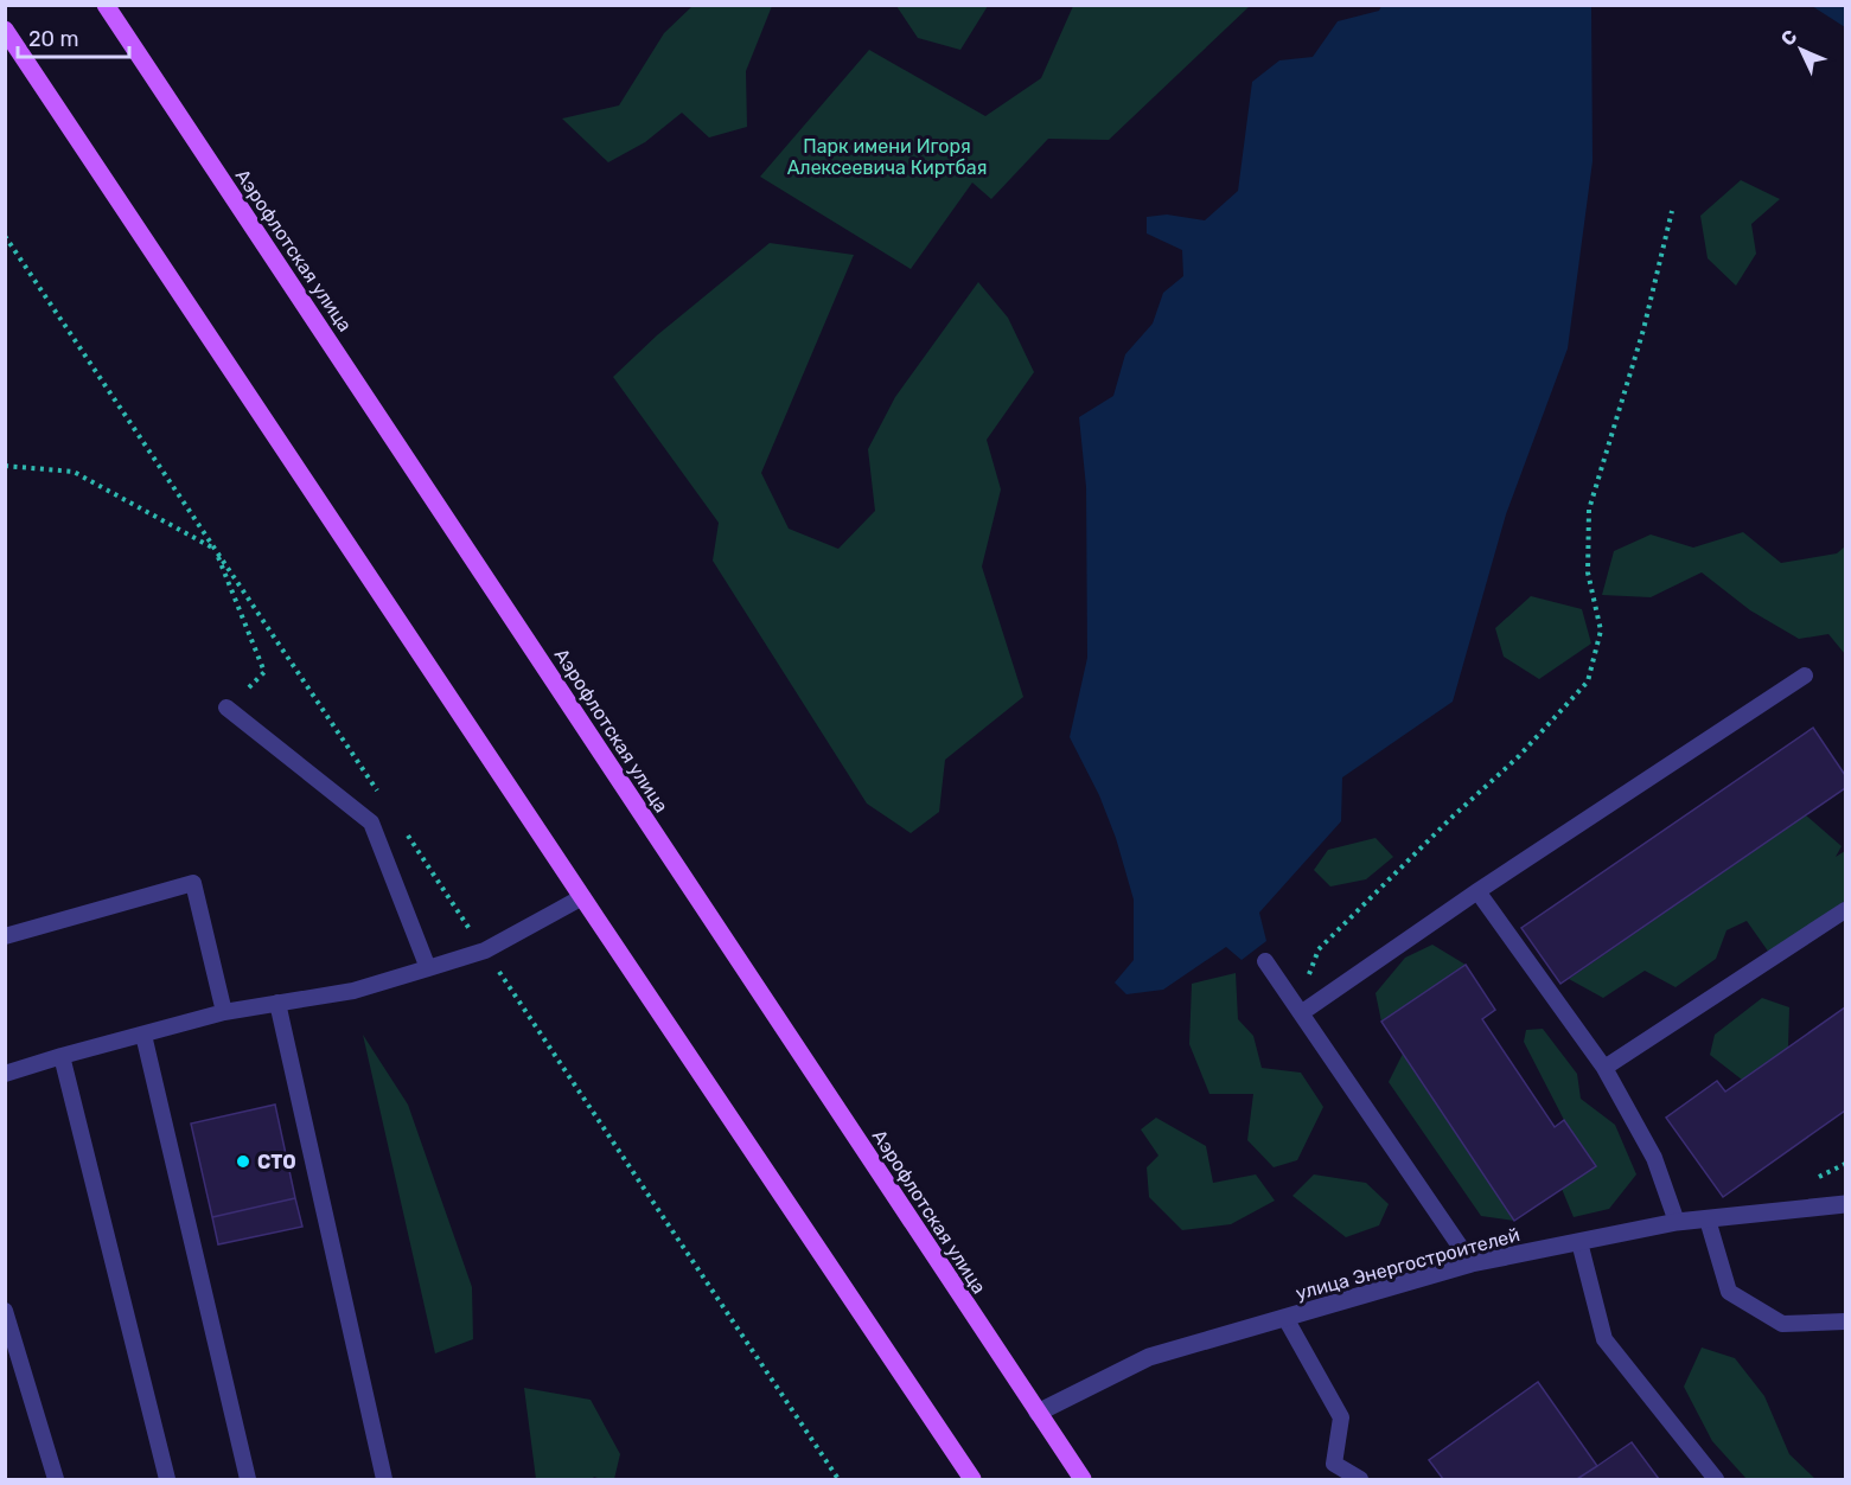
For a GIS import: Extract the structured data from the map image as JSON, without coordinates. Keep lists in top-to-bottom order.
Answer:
{
  "streets": {
    "main road": ["Аэрофлотская улица"],
    "street": ["улица Энергостроителей"]
  },
  "crossings": [
    ["Аэрофлотская улица", "улица Энергостроителей"]
  ],
  "parks": ["Парк имени Игоря Алексеевича Киртбая"],
  "places": ["СТО"],
  "scale_bar": "20 m",
  "north": "top left"
}
